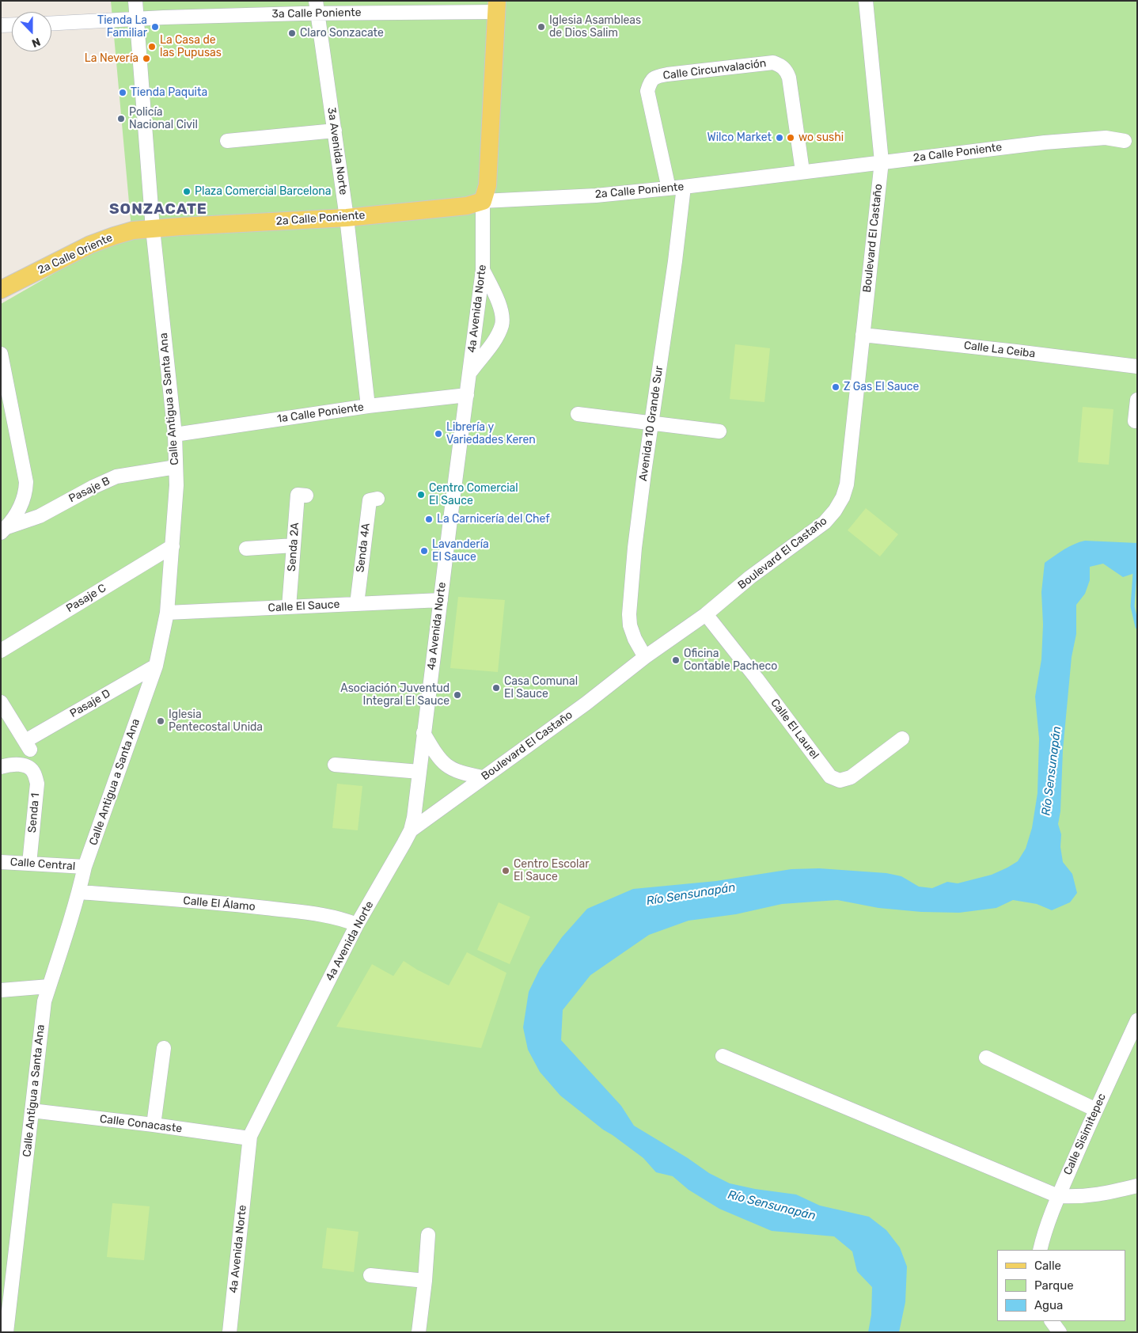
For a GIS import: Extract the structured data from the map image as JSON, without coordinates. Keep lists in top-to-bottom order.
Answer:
{
  "streets": {
    "main road": ["2a Calle Poniente", "2a Calle Oriente", "4a Avenida Norte"],
    "street": [
      "3a Calle Poniente",
      "Calle Circunvalación",
      "3a Avenida Norte",
      "Boulevard El Castaño",
      "Calle La Ceiba",
      "Calle Antigua a Santa Ana",
      "1a Calle Poniente",
      "Avenida 10 Grande Sur",
      "Pasaje B",
      "Senda 2A",
      "Senda 4A",
      "Pasaje C",
      "Calle El Sauce",
      "Pasaje D",
      "Calle El Laurel",
      "Senda 1",
      "Calle Central",
      "Calle El Álamo",
      "Calle Conacaste",
      "Calle Sisimitepec"
    ]
  },
  "crossings": [
    ["3a Calle Poniente", "3a Avenida Norte"],
    ["3a Calle Poniente", "4a Avenida Norte"],
    ["3a Calle Poniente", "Calle Antigua a Santa Ana"],
    ["Calle Circunvalación", "2a Calle Poniente"],
    ["3a Avenida Norte", "2a Calle Poniente"],
    ["3a Avenida Norte", "1a Calle Poniente"],
    ["2a Calle Poniente", "Boulevard El Castaño"],
    ["2a Calle Poniente", "2a Calle Oriente"],
    ["2a Calle Poniente", "4a Avenida Norte"],
    ["2a Calle Poniente", "Calle Antigua a Santa Ana"],
    ["2a Calle Poniente", "Avenida 10 Grande Sur"],
    ["Boulevard El Castaño", "4a Avenida Norte"],
    ["Boulevard El Castaño", "Calle La Ceiba"],
    ["Boulevard El Castaño", "Avenida 10 Grande Sur"],
    ["Boulevard El Castaño", "Calle El Laurel"],
    ["2a Calle Oriente", "Calle Antigua a Santa Ana"],
    ["4a Avenida Norte", "1a Calle Poniente"],
    ["4a Avenida Norte", "Calle El Sauce"],
    ["4a Avenida Norte", "Calle El Álamo"],
    ["4a Avenida Norte", "Calle Conacaste"],
    ["Calle Antigua a Santa Ana", "1a Calle Poniente"],
    ["Calle Antigua a Santa Ana", "Pasaje B"],
    ["Calle Antigua a Santa Ana", "Pasaje C"],
    ["Calle Antigua a Santa Ana", "Calle El Sauce"],
    ["Calle Antigua a Santa Ana", "Pasaje D"],
    ["Calle Antigua a Santa Ana", "Calle Central"],
    ["Calle Antigua a Santa Ana", "Calle El Álamo"],
    ["Calle Antigua a Santa Ana", "Calle Conacaste"],
    ["Senda 2A", "Calle El Sauce"],
    ["Senda 4A", "Calle El Sauce"],
    ["Senda 1", "Calle Central"]
  ],
  "districts": ["SONZACATE"],
  "water": ["Río Sensunapán"],
  "places": [
    "Tienda La Familiar",
    "Iglesia Asambleas de Dios Salim",
    "Claro Sonzacate",
    "La Casa de las Pupusas",
    "La Nevería",
    "Tienda Paquita",
    "Policía Nacional Civil",
    "Wilco Market",
    "wo sushi",
    "Plaza Comercial Barcelona",
    "Z Gas El Sauce",
    "Librería y Variedades Keren",
    "Centro Comercial El Sauce",
    "La Carnicería del Chef",
    "Lavandería El Sauce",
    "Oficina Contable Pacheco",
    "Casa Comunal El Sauce",
    "Asociación Juventud Integral El Sauce",
    "Iglesia Pentecostal Unida",
    "Centro Escolar El Sauce"
  ],
  "legend": ["Calle", "Parque", "Agua"],
  "north": "bottom"
}
